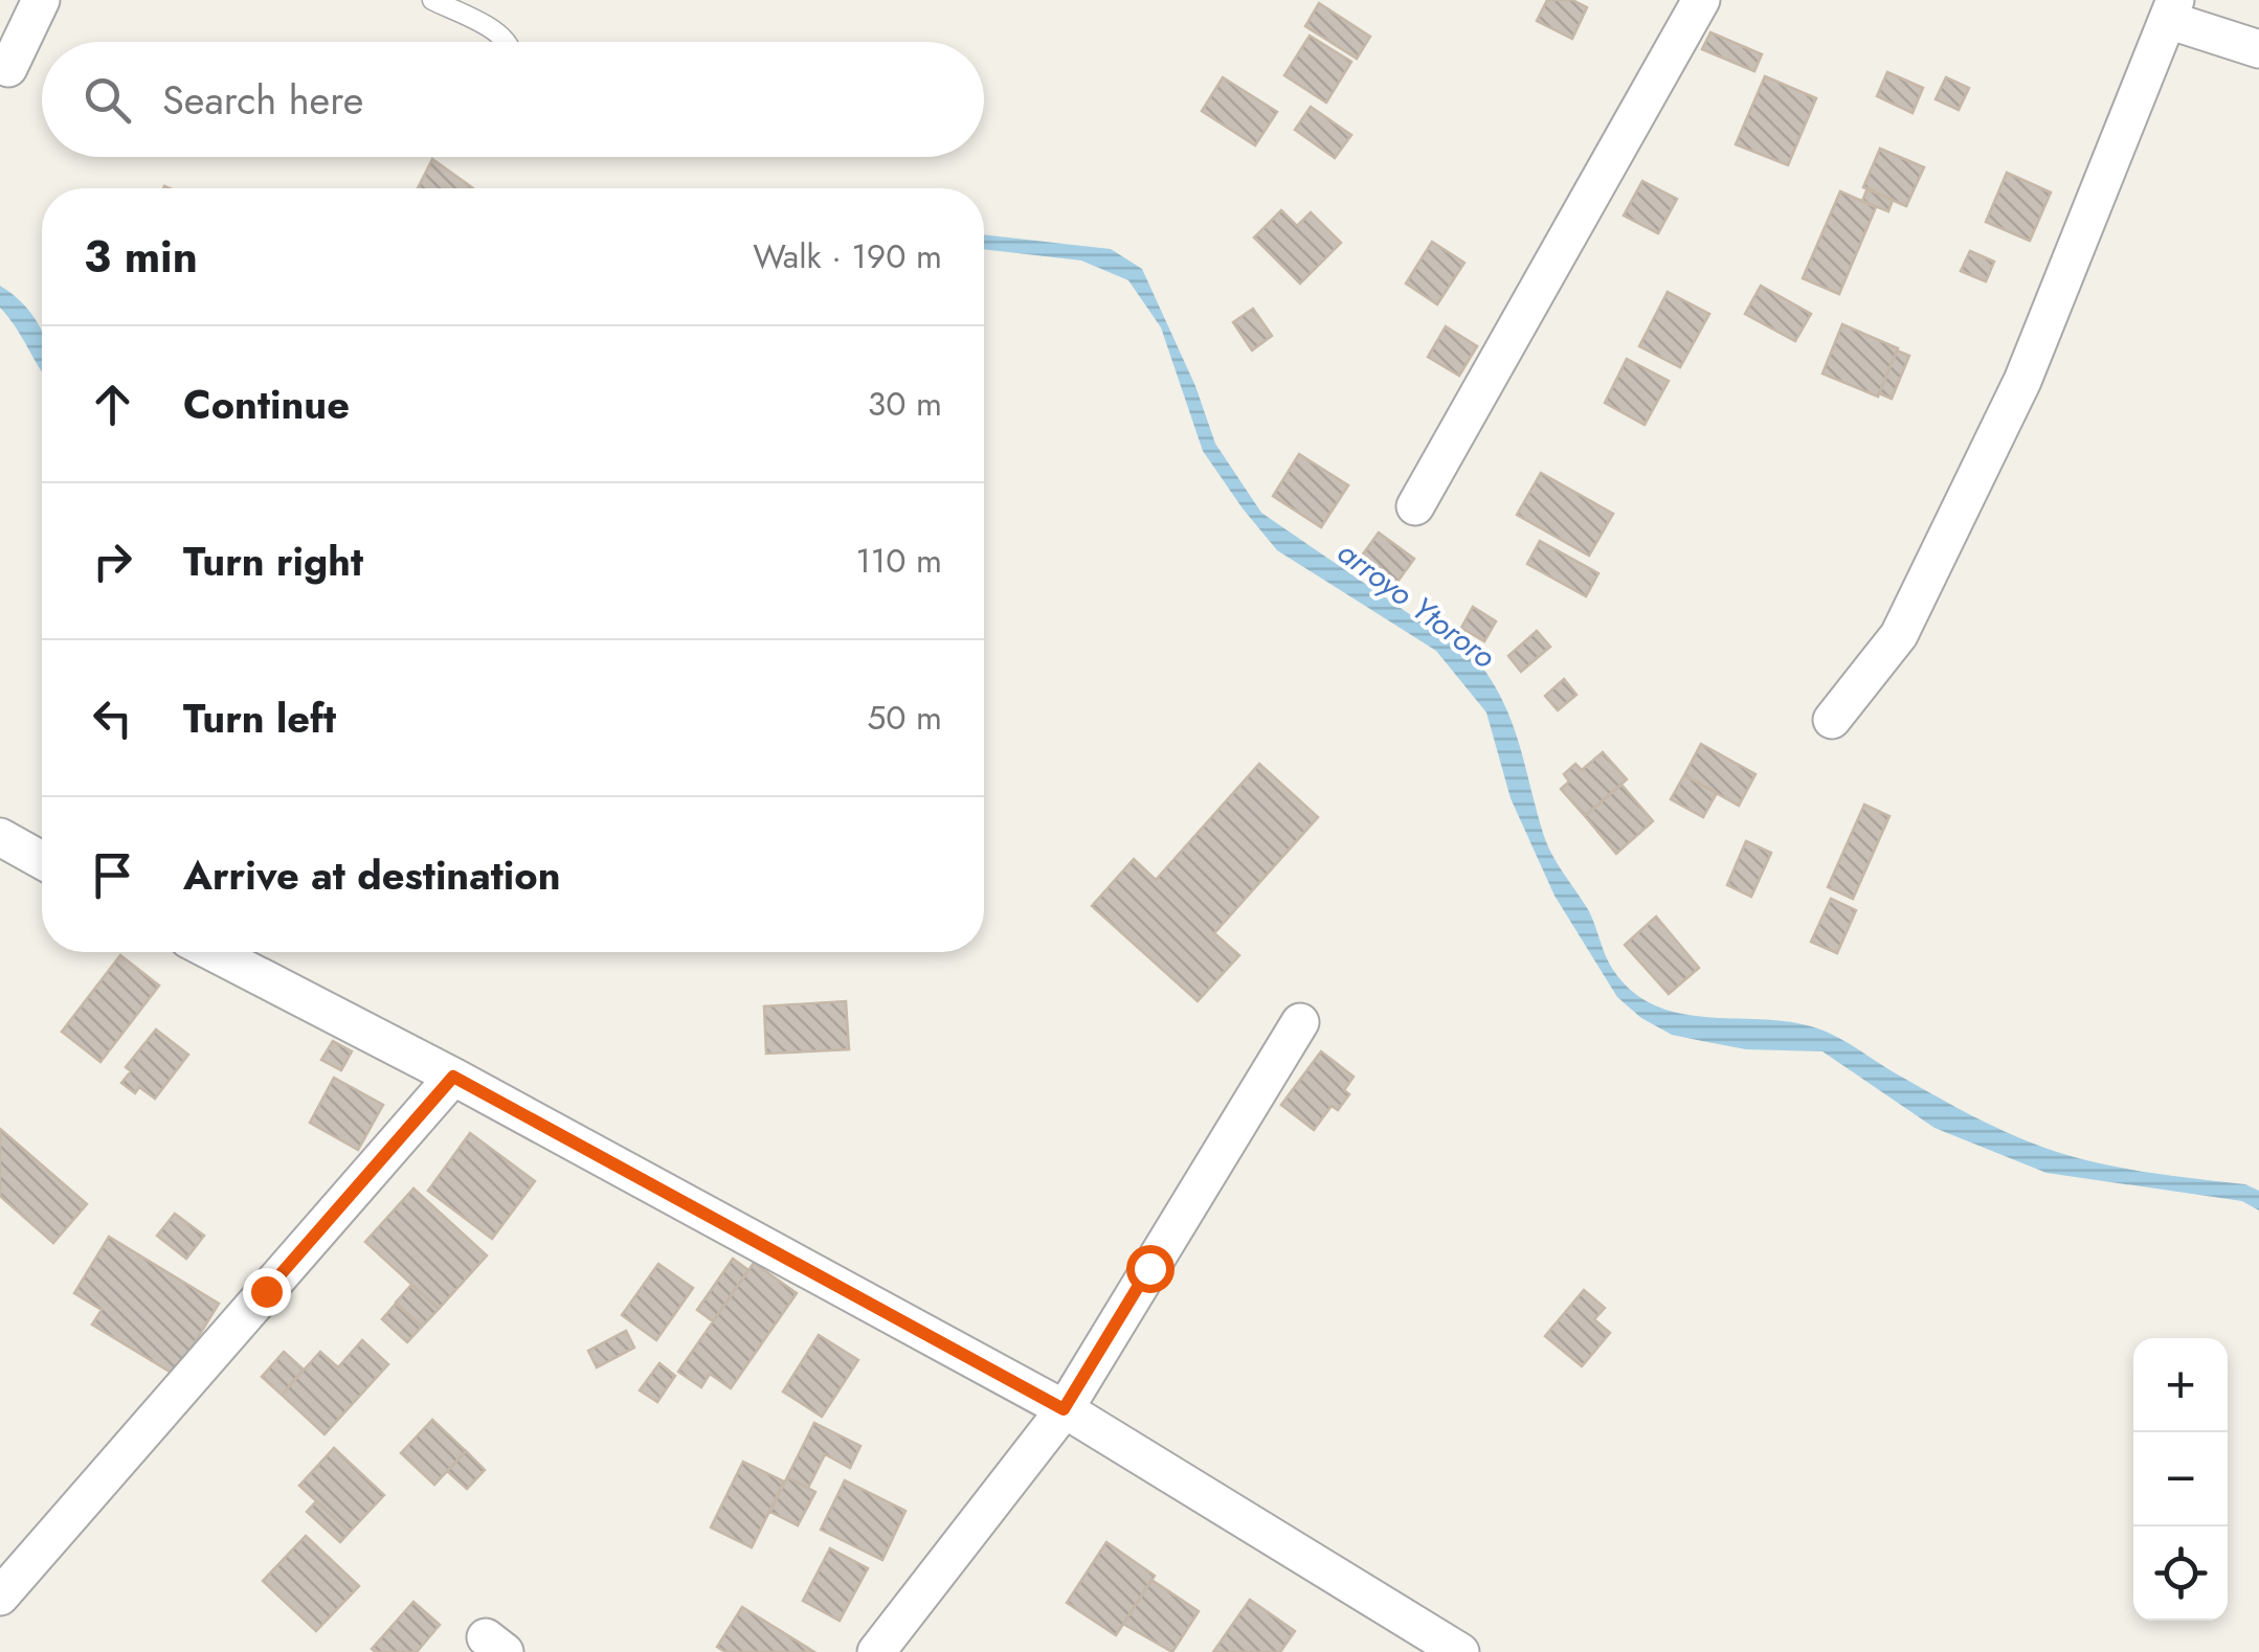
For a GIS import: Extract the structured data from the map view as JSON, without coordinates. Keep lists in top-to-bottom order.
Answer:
{
  "water": ["arroyo Ytororo"],
  "page": {
    "search": "Search here",
    "heading": ["3 min", "Walk · 190 m"],
    "list": [
      ["Continue", "30 m"],
      ["Turn right", "110 m"],
      ["Turn left", "50 m"],
      "Arrive at destination"
    ],
    "map_buttons": ["+", "−"]
  }
}
